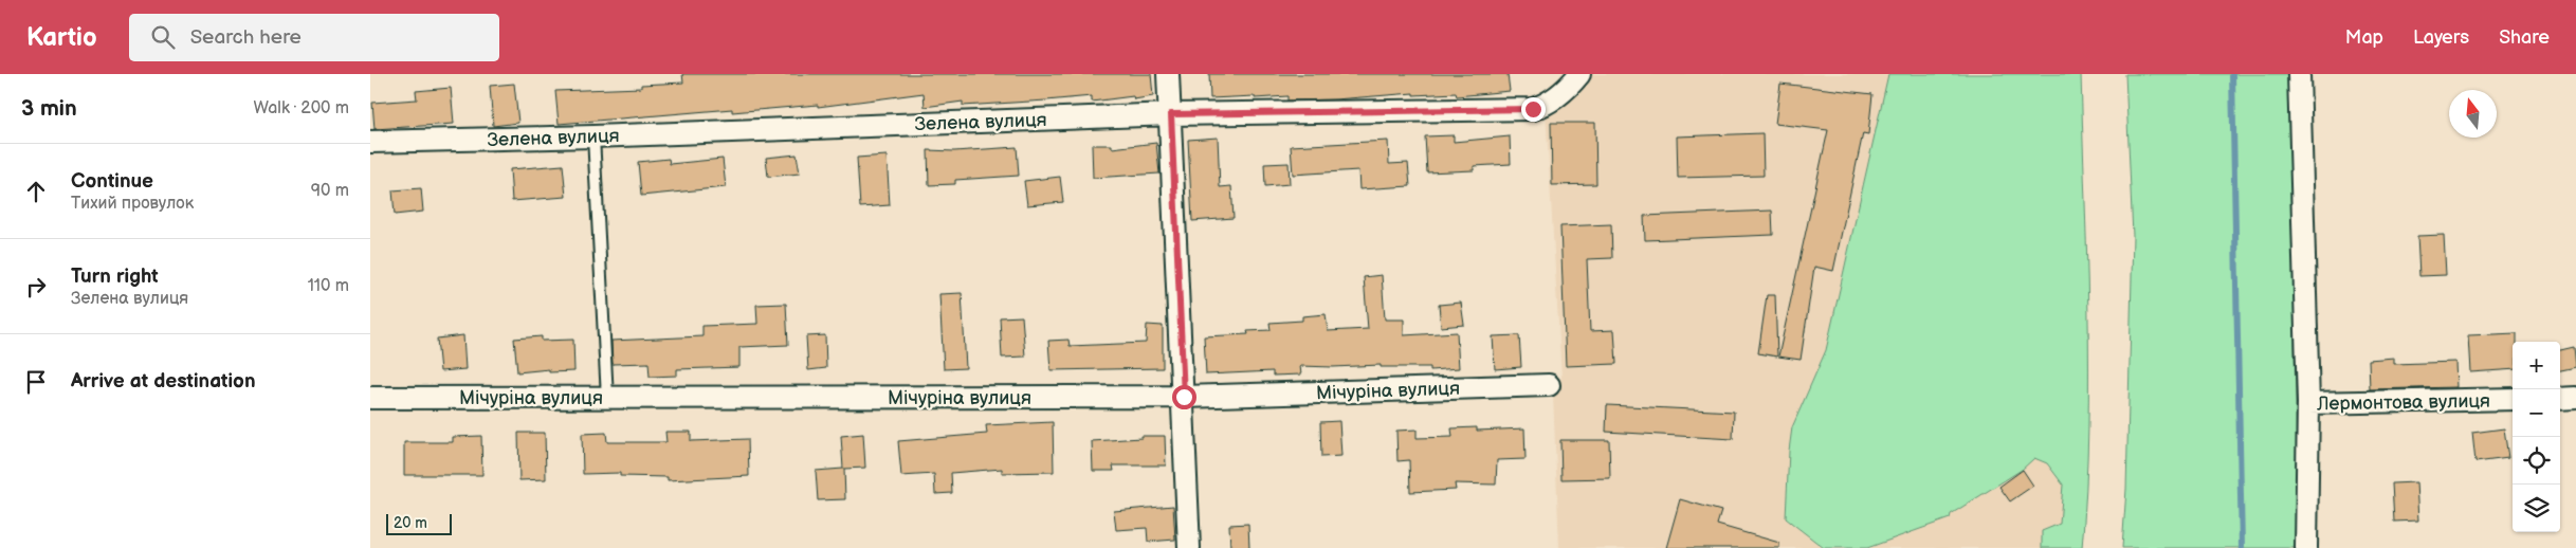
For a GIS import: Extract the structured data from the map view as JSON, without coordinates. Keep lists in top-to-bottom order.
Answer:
{
  "streets": {
    "street": ["Зелена вулиця", "Мічуріна вулиця", "Лермонтова вулиця"]
  },
  "scale_bar": "20 m",
  "north": "top",
  "page": {
    "header": "Kartio",
    "search": "Search here",
    "nav": ["Map", "Layers", "Share"],
    "heading": ["3 min", "Walk · 200 m"],
    "list": [
      ["Continue", "Тихий провулок", "90 m"],
      ["Turn right", "Зелена вулиця", "110 m"],
      "Arrive at destination"
    ],
    "map_buttons": ["+", "−"],
    "scale": "20 m"
  }
}
